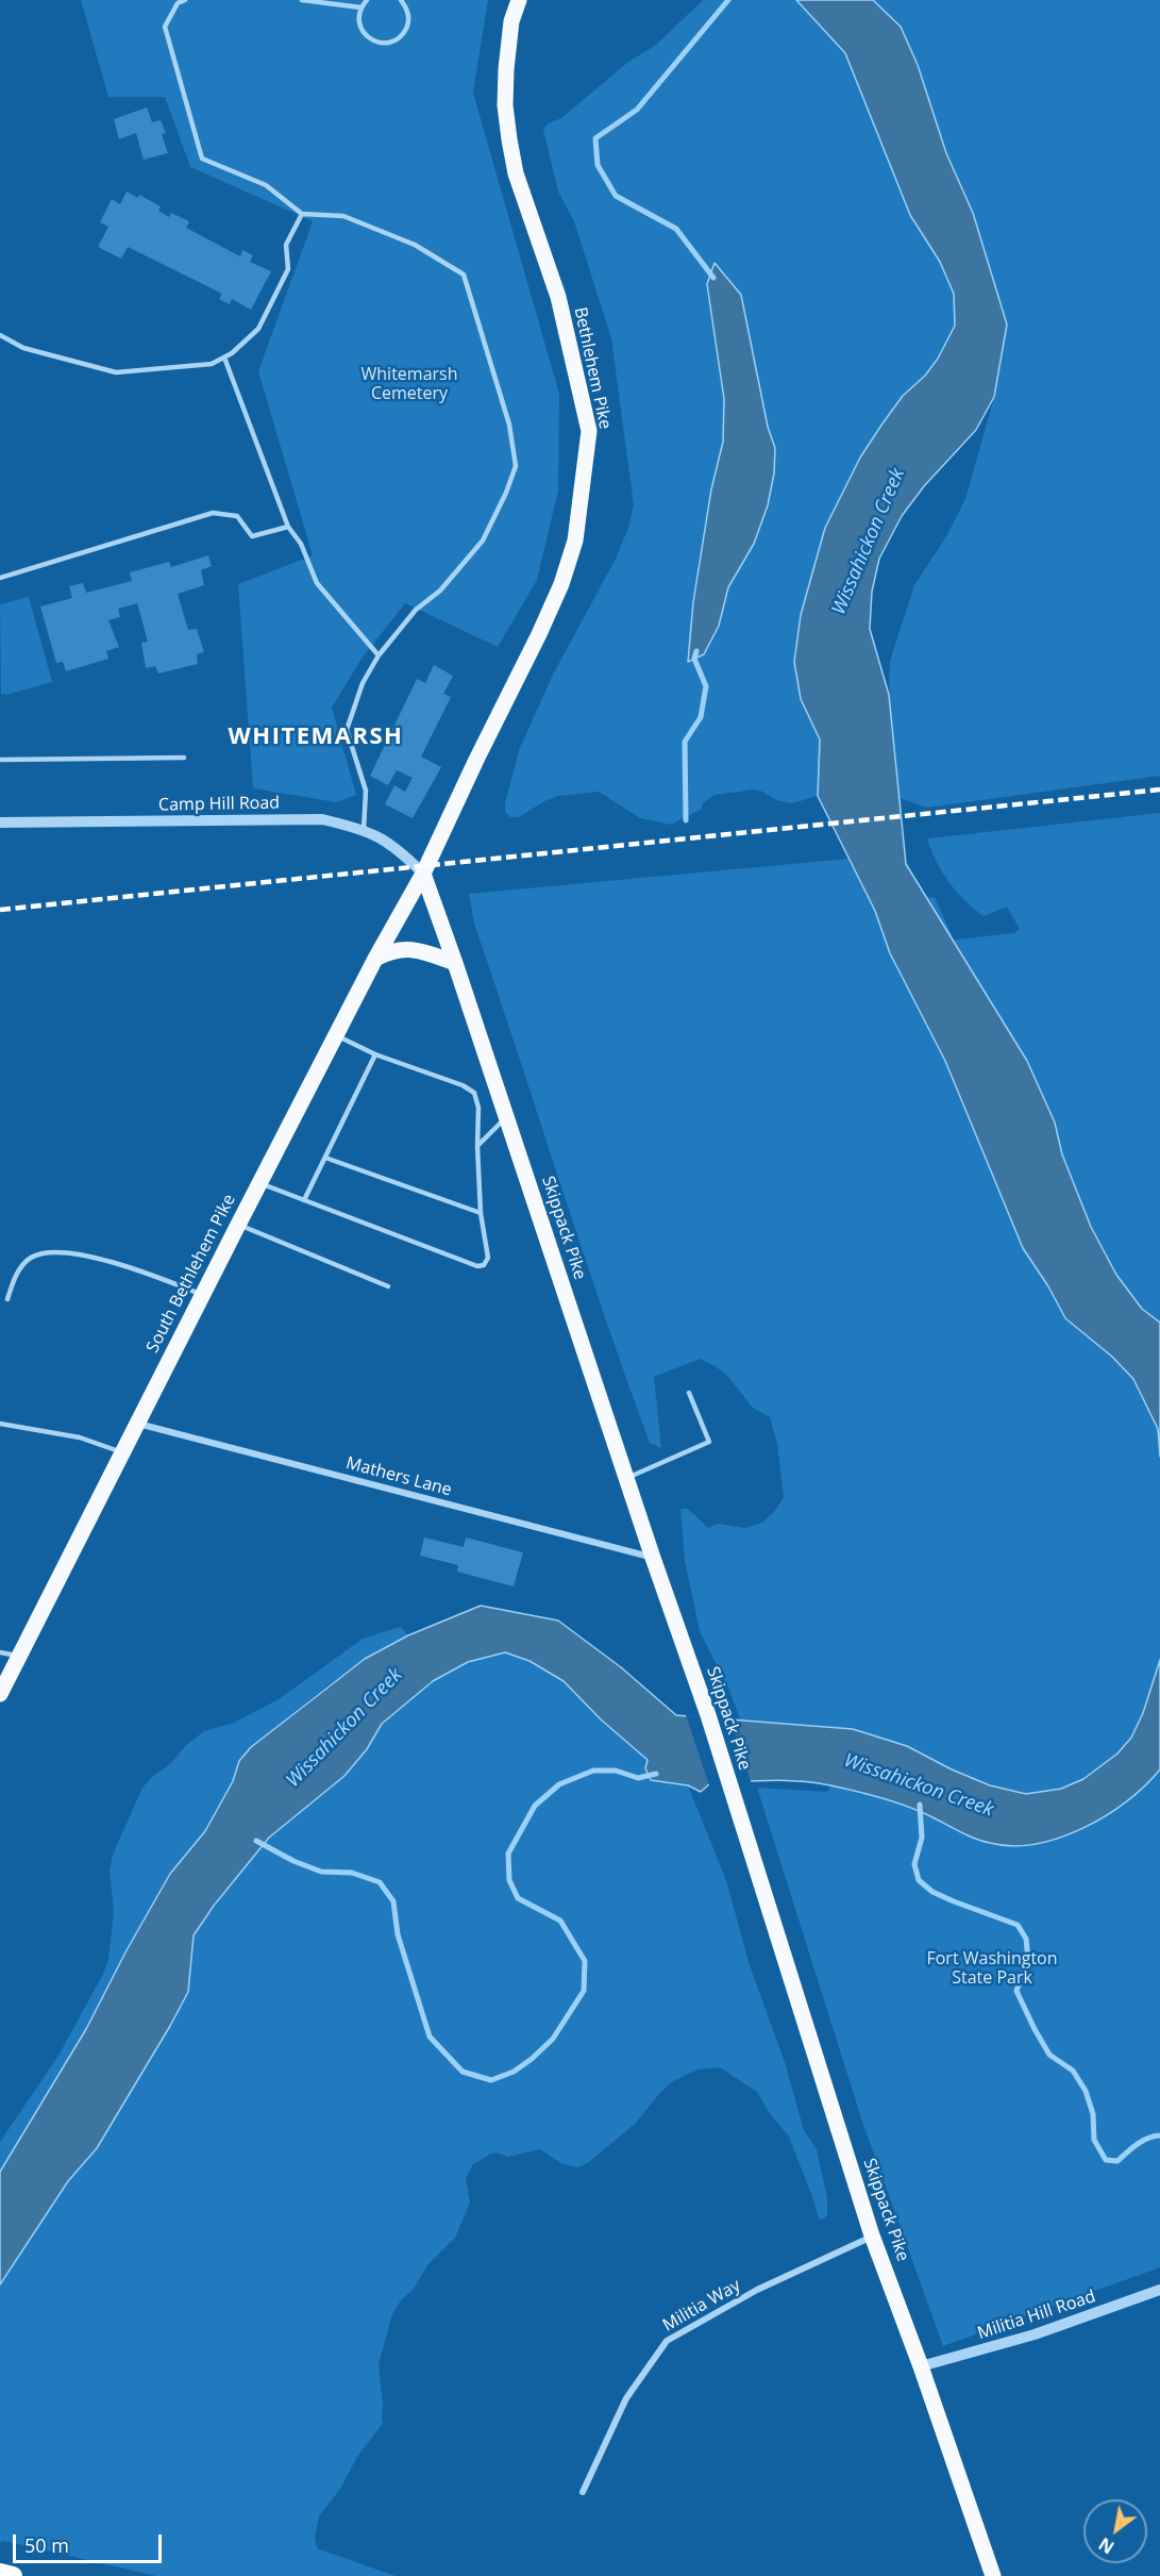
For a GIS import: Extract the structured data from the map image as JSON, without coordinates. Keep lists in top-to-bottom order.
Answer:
{
  "streets": {
    "main road": ["Bethlehem Pike", "Skippack Pike", "South Bethlehem Pike"],
    "street": [
      "Camp Hill Road",
      "Mathers Lane",
      "Militia Way",
      "Militia Hill Road"
    ]
  },
  "crossings": [
    ["Bethlehem Pike", "Camp Hill Road"],
    ["Bethlehem Pike", "Skippack Pike"],
    ["Bethlehem Pike", "South Bethlehem Pike"],
    ["Camp Hill Road", "Skippack Pike"],
    ["Camp Hill Road", "South Bethlehem Pike"],
    ["Skippack Pike", "South Bethlehem Pike"],
    ["Skippack Pike", "Mathers Lane"],
    ["Skippack Pike", "Militia Way"],
    ["Skippack Pike", "Militia Hill Road"],
    ["South Bethlehem Pike", "Mathers Lane"]
  ],
  "districts": ["WHITEMARSH"],
  "water": ["Wissahickon Creek"],
  "parks": ["Whitemarsh Cemetery", "Fort Washington State Park"],
  "scale_bar": "50 m",
  "north": "bottom left"
}
